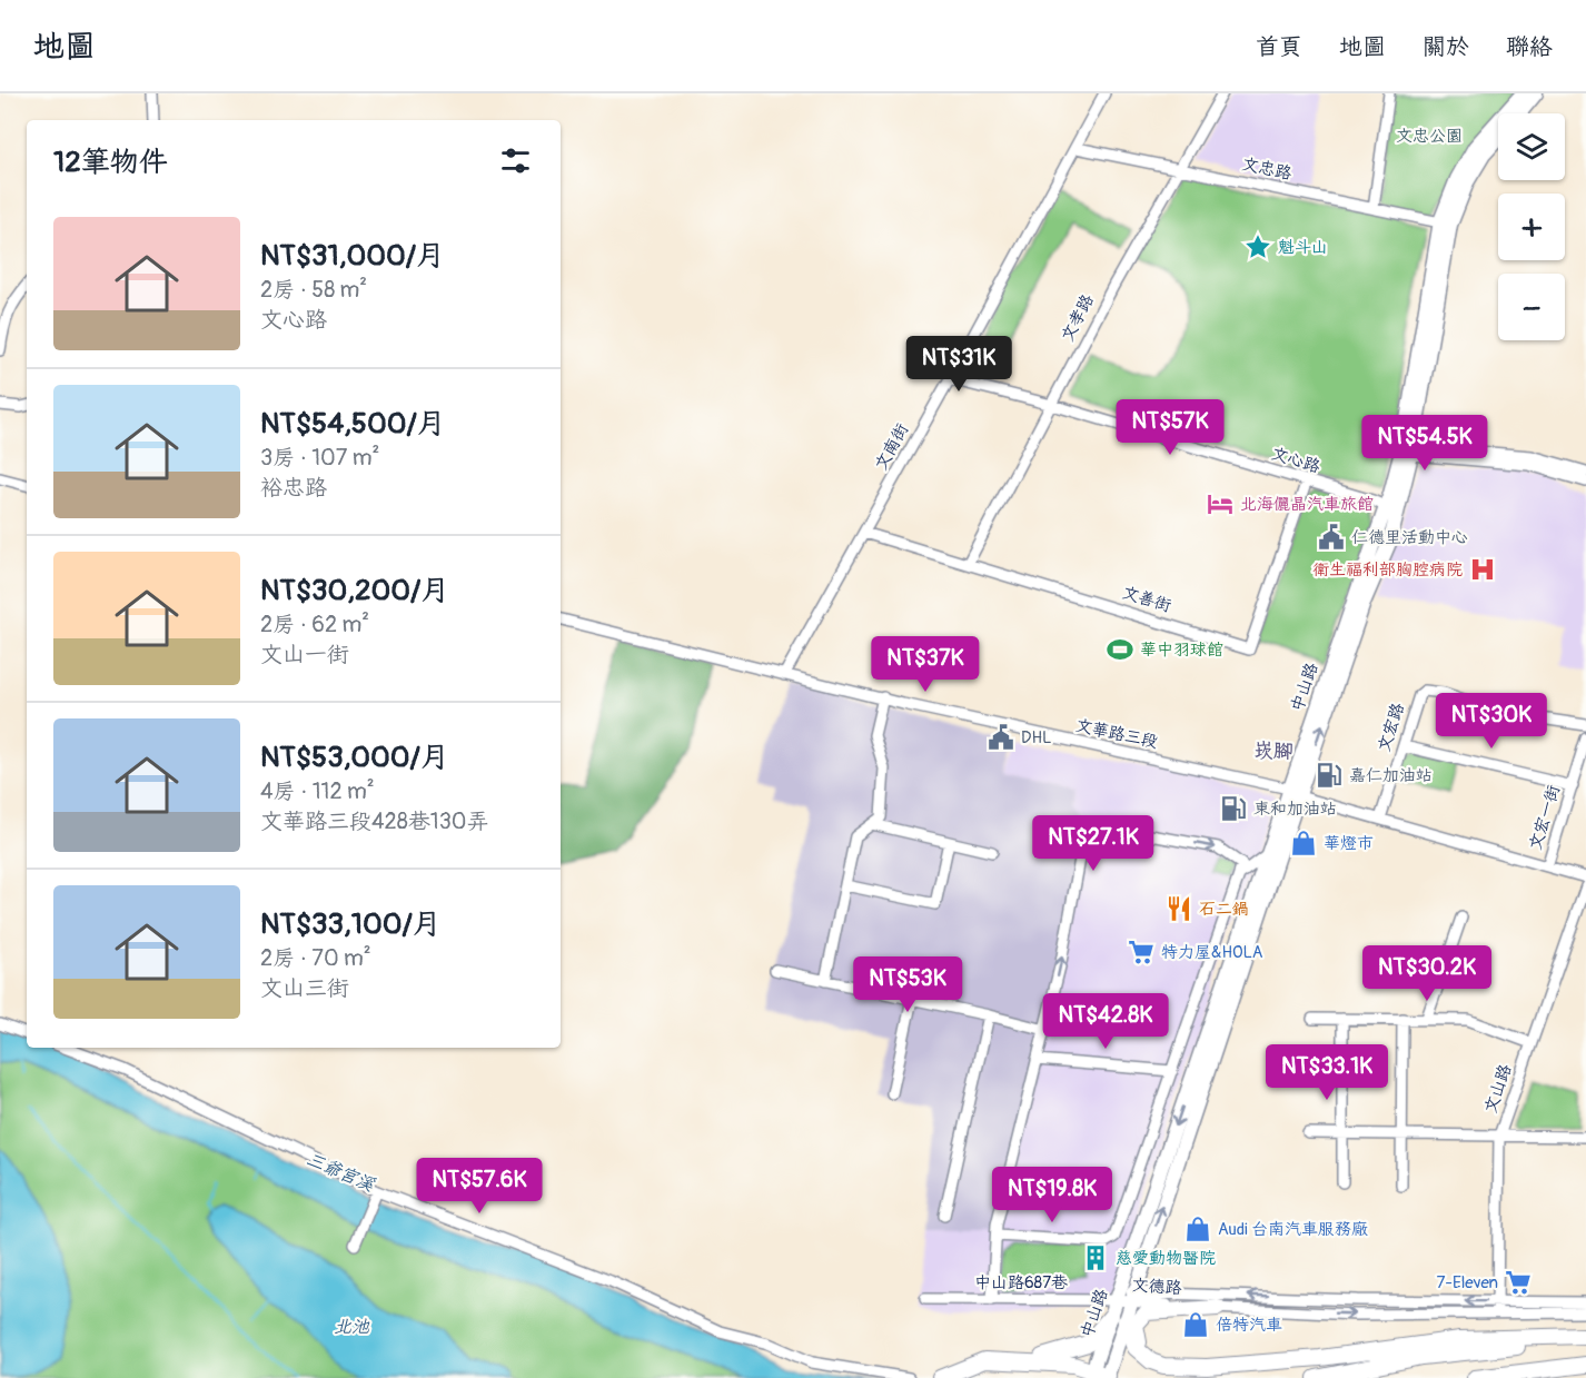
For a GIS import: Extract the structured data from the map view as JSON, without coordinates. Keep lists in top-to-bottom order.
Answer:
{
  "streets": {
    "main road": ["中山路"],
    "street": [
      "文忠路",
      "文孝路",
      "文南街",
      "文心路",
      "文善街",
      "文宏路",
      "文華路三段",
      "文宏一街",
      "文山路",
      "中山路687巷",
      "文德路"
    ]
  },
  "crossings": [
    ["文忠路", "文孝路"],
    ["文忠路", "文南街"],
    ["文忠路", "中山路"],
    ["文孝路", "文心路"],
    ["文孝路", "文善街"],
    ["文南街", "文心路"],
    ["文南街", "文善街"],
    ["文南街", "文華路三段"],
    ["文心路", "文善街"],
    ["文心路", "中山路"],
    ["中山路", "文華路三段"],
    ["中山路", "中山路687巷"],
    ["中山路", "文德路"],
    ["文宏路", "文華路三段"],
    ["文華路三段", "文宏一街"],
    ["文山路", "文德路"],
    ["中山路687巷", "文德路"]
  ],
  "districts": ["崁腳"],
  "water": ["三爺宮溪", "北池"],
  "parks": ["文忠公園"],
  "places": {
    "place": ["魁斗山"],
    "hotel": ["北海儷晶汽車旅館"],
    "public building": ["仁德里活動中心", "DHL"],
    "hospital": ["衛生福利部胸腔病院"],
    "sports": ["華中羽球館"],
    "fuel station": ["嘉仁加油站", "東和加油站"],
    "shop": ["華燈市", "Audi 台南汽車服務廠", "倍特汽車"],
    "restaurant": ["石二鍋"],
    "supermarket": ["特力屋&HOLA", "7-Eleven"],
    "building": ["慈愛動物醫院"]
  },
  "page": {
    "header": "地圖",
    "nav": [
      "首頁",
      "地圖",
      "關於",
      "聯絡"
    ],
    "map_buttons": ["+", "−"],
    "heading": "12筆物件",
    "list": [
      {
        "name": "NT$31,000/月",
        "note": "2房 · 58 m² · 文心路"
      },
      {
        "name": "NT$54,500/月",
        "note": "3房 · 107 m² · 裕忠路"
      },
      {
        "name": "NT$30,200/月",
        "note": "2房 · 62 m² · 文山一街"
      },
      {
        "name": "NT$53,000/月",
        "note": "4房 · 112 m² · 文華路三段428巷130弄"
      },
      {
        "name": "NT$33,100/月",
        "note": "2房 · 70 m² · 文山三街"
      }
    ],
    "price": [
      "NT$31K",
      "NT$57K",
      "NT$54.5K",
      "NT$37K",
      "NT$30K",
      "NT$27.1K",
      "NT$30.2K",
      "NT$53K",
      "NT$42.8K",
      "NT$33.1K",
      "NT$57.6K",
      "NT$19.8K"
    ]
  }
}
